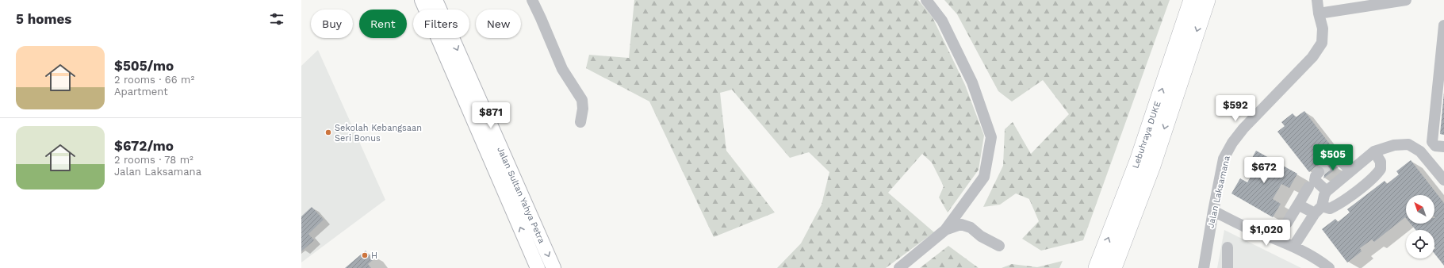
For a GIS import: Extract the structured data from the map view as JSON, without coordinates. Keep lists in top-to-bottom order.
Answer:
{
  "streets": {
    "highway": ["Lebuhraya DUKE"],
    "main road": ["Jalan Sultan Yahya Petra"],
    "street": ["Jalan Laksamana"]
  },
  "places": ["Sekolah Kebangsaan Seri Bonus", "H"],
  "north": "top left",
  "page": {
    "heading": "5 homes",
    "chip": [
      "Buy",
      "Rent",
      "Filters",
      "New"
    ],
    "list": [
      {
        "name": "$505/mo",
        "note": "2 rooms · 66 m² · Apartment"
      },
      {
        "name": "$672/mo",
        "note": "2 rooms · 78 m² · Jalan Laksamana"
      }
    ],
    "price": [
      "$592",
      "$871",
      "$505",
      "$672",
      "$1,020"
    ]
  }
}
